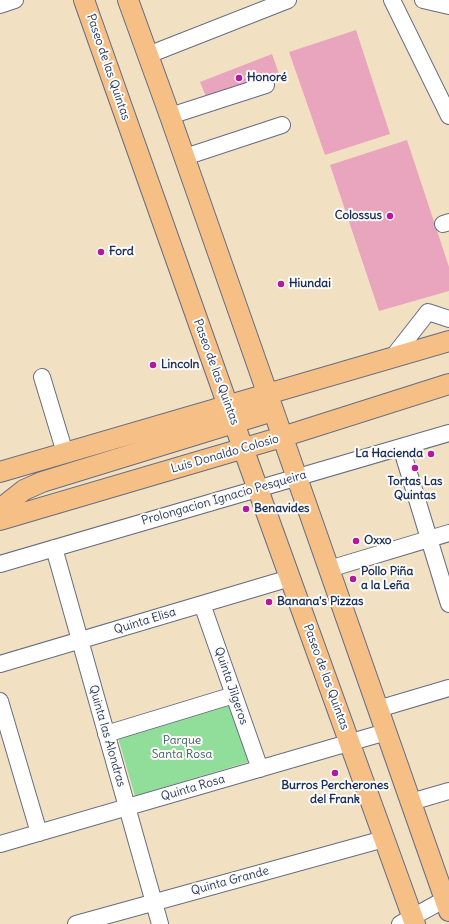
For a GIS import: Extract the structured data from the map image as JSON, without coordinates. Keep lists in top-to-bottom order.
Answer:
{
  "streets": {
    "main road": ["Paseo de las Quintas", "Luis Donaldo Colosio"],
    "street": [
      "Prolongacion Ignacio Pesqueira",
      "Quinta Elisa",
      "Quinta Jilgeros",
      "Quinta las Alondras",
      "Quinta Rosa",
      "Quinta Grande"
    ]
  },
  "crossings": [
    ["Paseo de las Quintas", "Luis Donaldo Colosio"],
    ["Paseo de las Quintas", "Prolongacion Ignacio Pesqueira"],
    ["Paseo de las Quintas", "Quinta Elisa"],
    ["Paseo de las Quintas", "Quinta Rosa"],
    ["Paseo de las Quintas", "Quinta Grande"],
    ["Prolongacion Ignacio Pesqueira", "Quinta las Alondras"],
    ["Quinta Elisa", "Quinta Jilgeros"],
    ["Quinta Elisa", "Quinta las Alondras"],
    ["Quinta Jilgeros", "Quinta Rosa"],
    ["Quinta las Alondras", "Quinta Rosa"],
    ["Quinta las Alondras", "Quinta Grande"]
  ],
  "parks": ["Parque Santa Rosa"],
  "places": [
    "Honoré",
    "Colossus",
    "Ford",
    "Hiundai",
    "Lincoln",
    "La Hacienda",
    "Tortas Las Quintas",
    "Benavides",
    "Oxxo",
    "Pollo Piña a la Leña",
    "Banana's Pizzas",
    "Burros Percherones del Frank"
  ]
}
